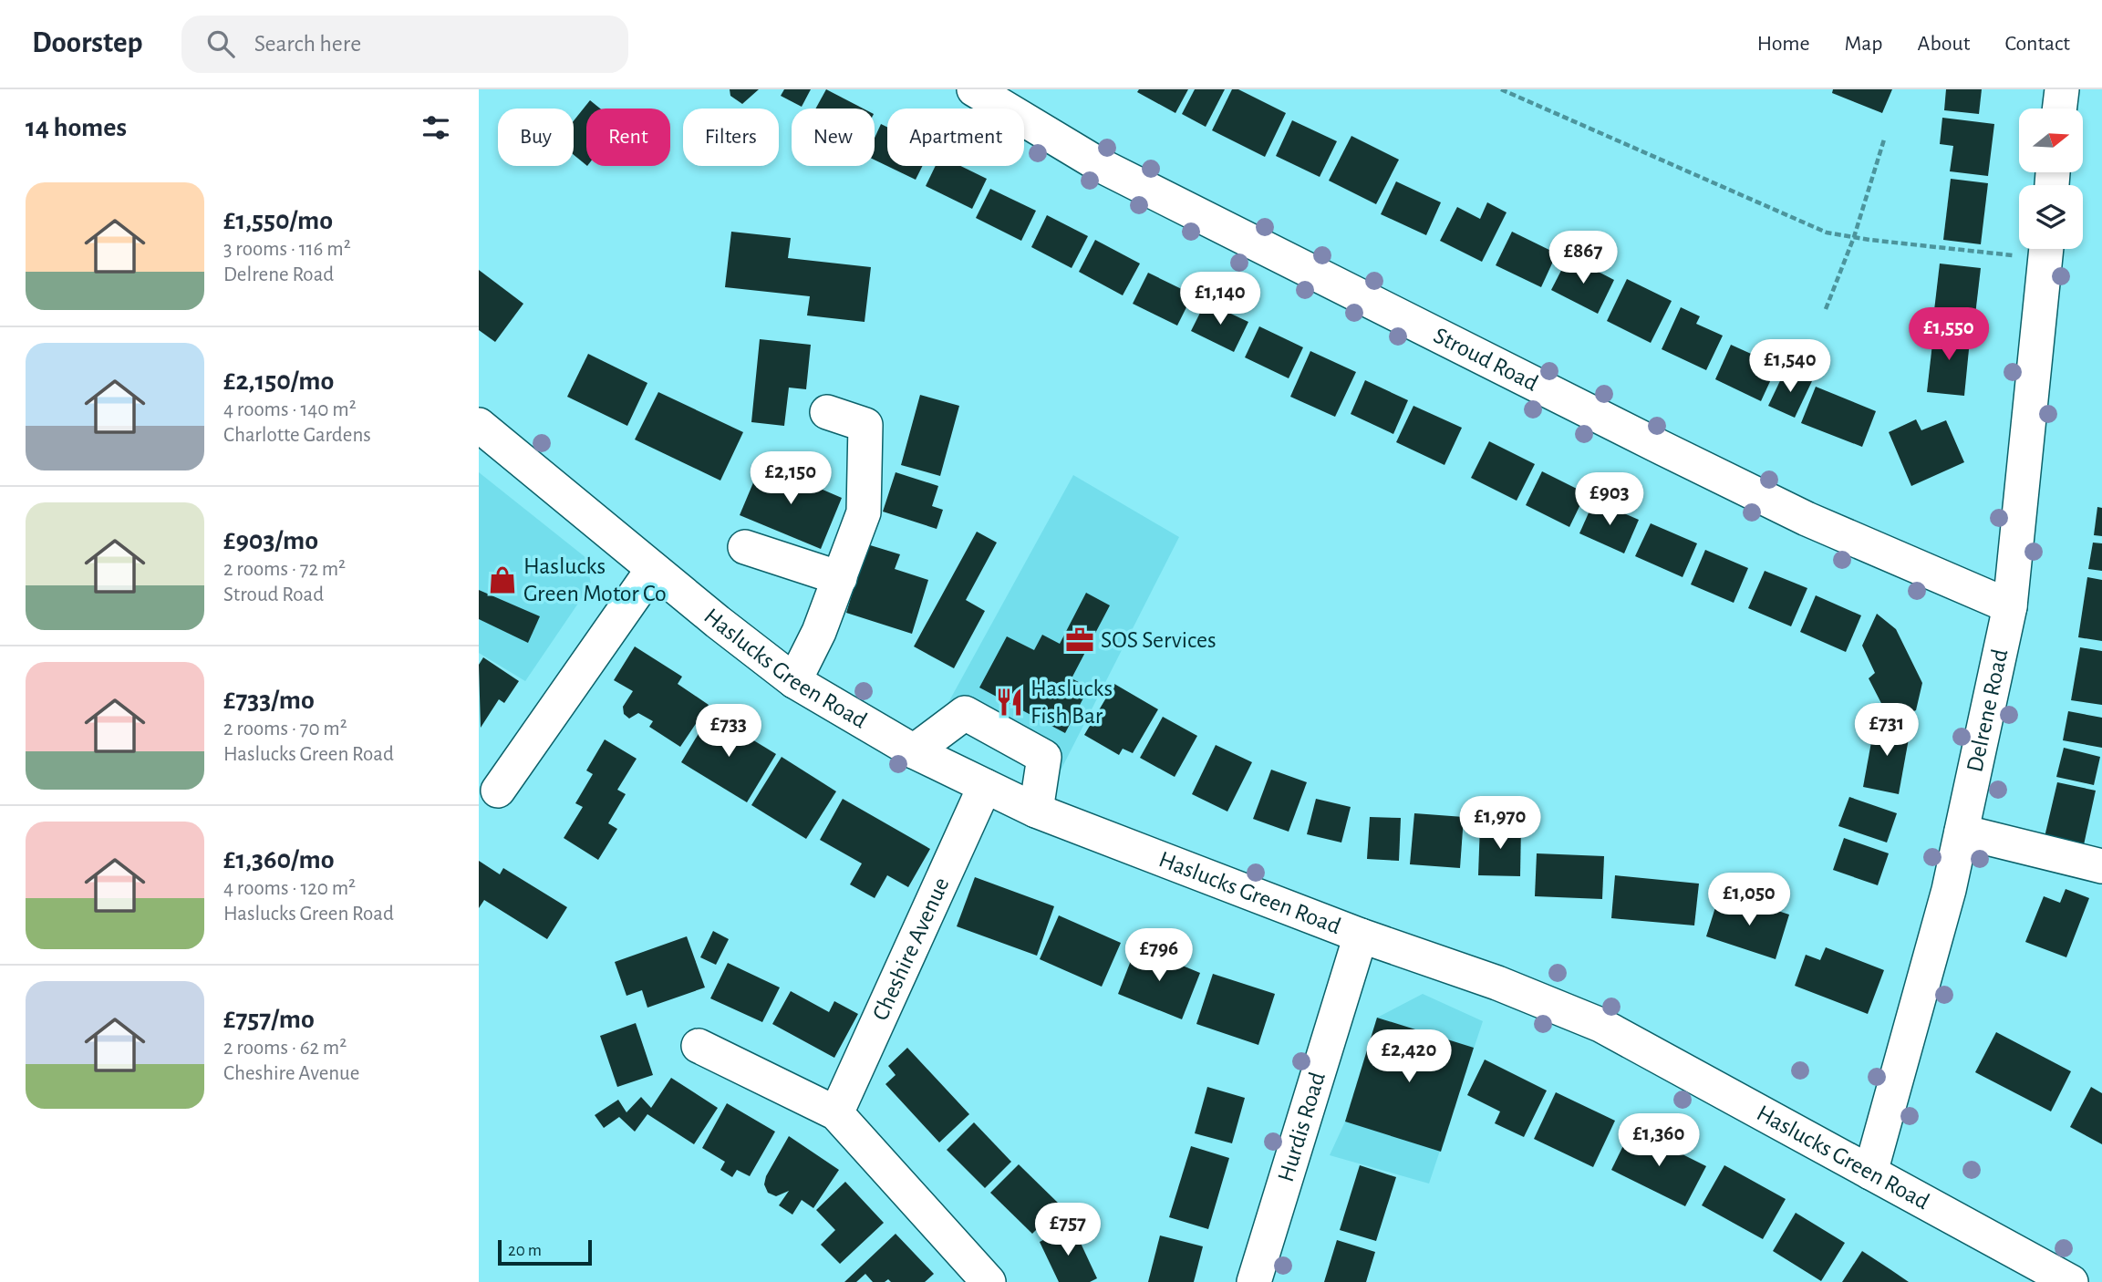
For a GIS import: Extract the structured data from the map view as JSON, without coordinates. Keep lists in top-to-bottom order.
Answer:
{
  "streets": {
    "street": [
      "Stroud Road",
      "Haslucks Green Road",
      "Delrene Road",
      "Cheshire Avenue",
      "Hurdis Road"
    ]
  },
  "crossings": [
    ["Stroud Road", "Delrene Road"],
    ["Haslucks Green Road", "Delrene Road"],
    ["Haslucks Green Road", "Cheshire Avenue"],
    ["Haslucks Green Road", "Hurdis Road"]
  ],
  "places": {
    "shop": ["Haslucks Green Motor Co"],
    "office": ["SOS Services"],
    "restaurant": ["Haslucks Fish Bar"]
  },
  "scale_bar": "20 m",
  "north": "right",
  "page": {
    "header": "Doorstep",
    "search": "Search here",
    "nav": [
      "Home",
      "Map",
      "About",
      "Contact"
    ],
    "heading": "14 homes",
    "chip": [
      "Buy",
      "Rent",
      "Filters",
      "New",
      "Apartment"
    ],
    "list": [
      {
        "name": "£1,550/mo",
        "note": "3 rooms · 116 m² · Delrene Road"
      },
      {
        "name": "£2,150/mo",
        "note": "4 rooms · 140 m² · Charlotte Gardens"
      },
      {
        "name": "£903/mo",
        "note": "2 rooms · 72 m² · Stroud Road"
      },
      {
        "name": "£733/mo",
        "note": "2 rooms · 70 m² · Haslucks Green Road"
      },
      {
        "name": "£1,360/mo",
        "note": "4 rooms · 120 m² · Haslucks Green Road"
      },
      {
        "name": "£757/mo",
        "note": "2 rooms · 62 m² · Cheshire Avenue"
      }
    ],
    "price": [
      "£867",
      "£1,140",
      "£1,550",
      "£1,540",
      "£2,150",
      "£903",
      "£731",
      "£733",
      "£1,970",
      "£1,050",
      "£796",
      "£2,420",
      "£1,360",
      "£757"
    ],
    "scale": "20 m"
  }
}
